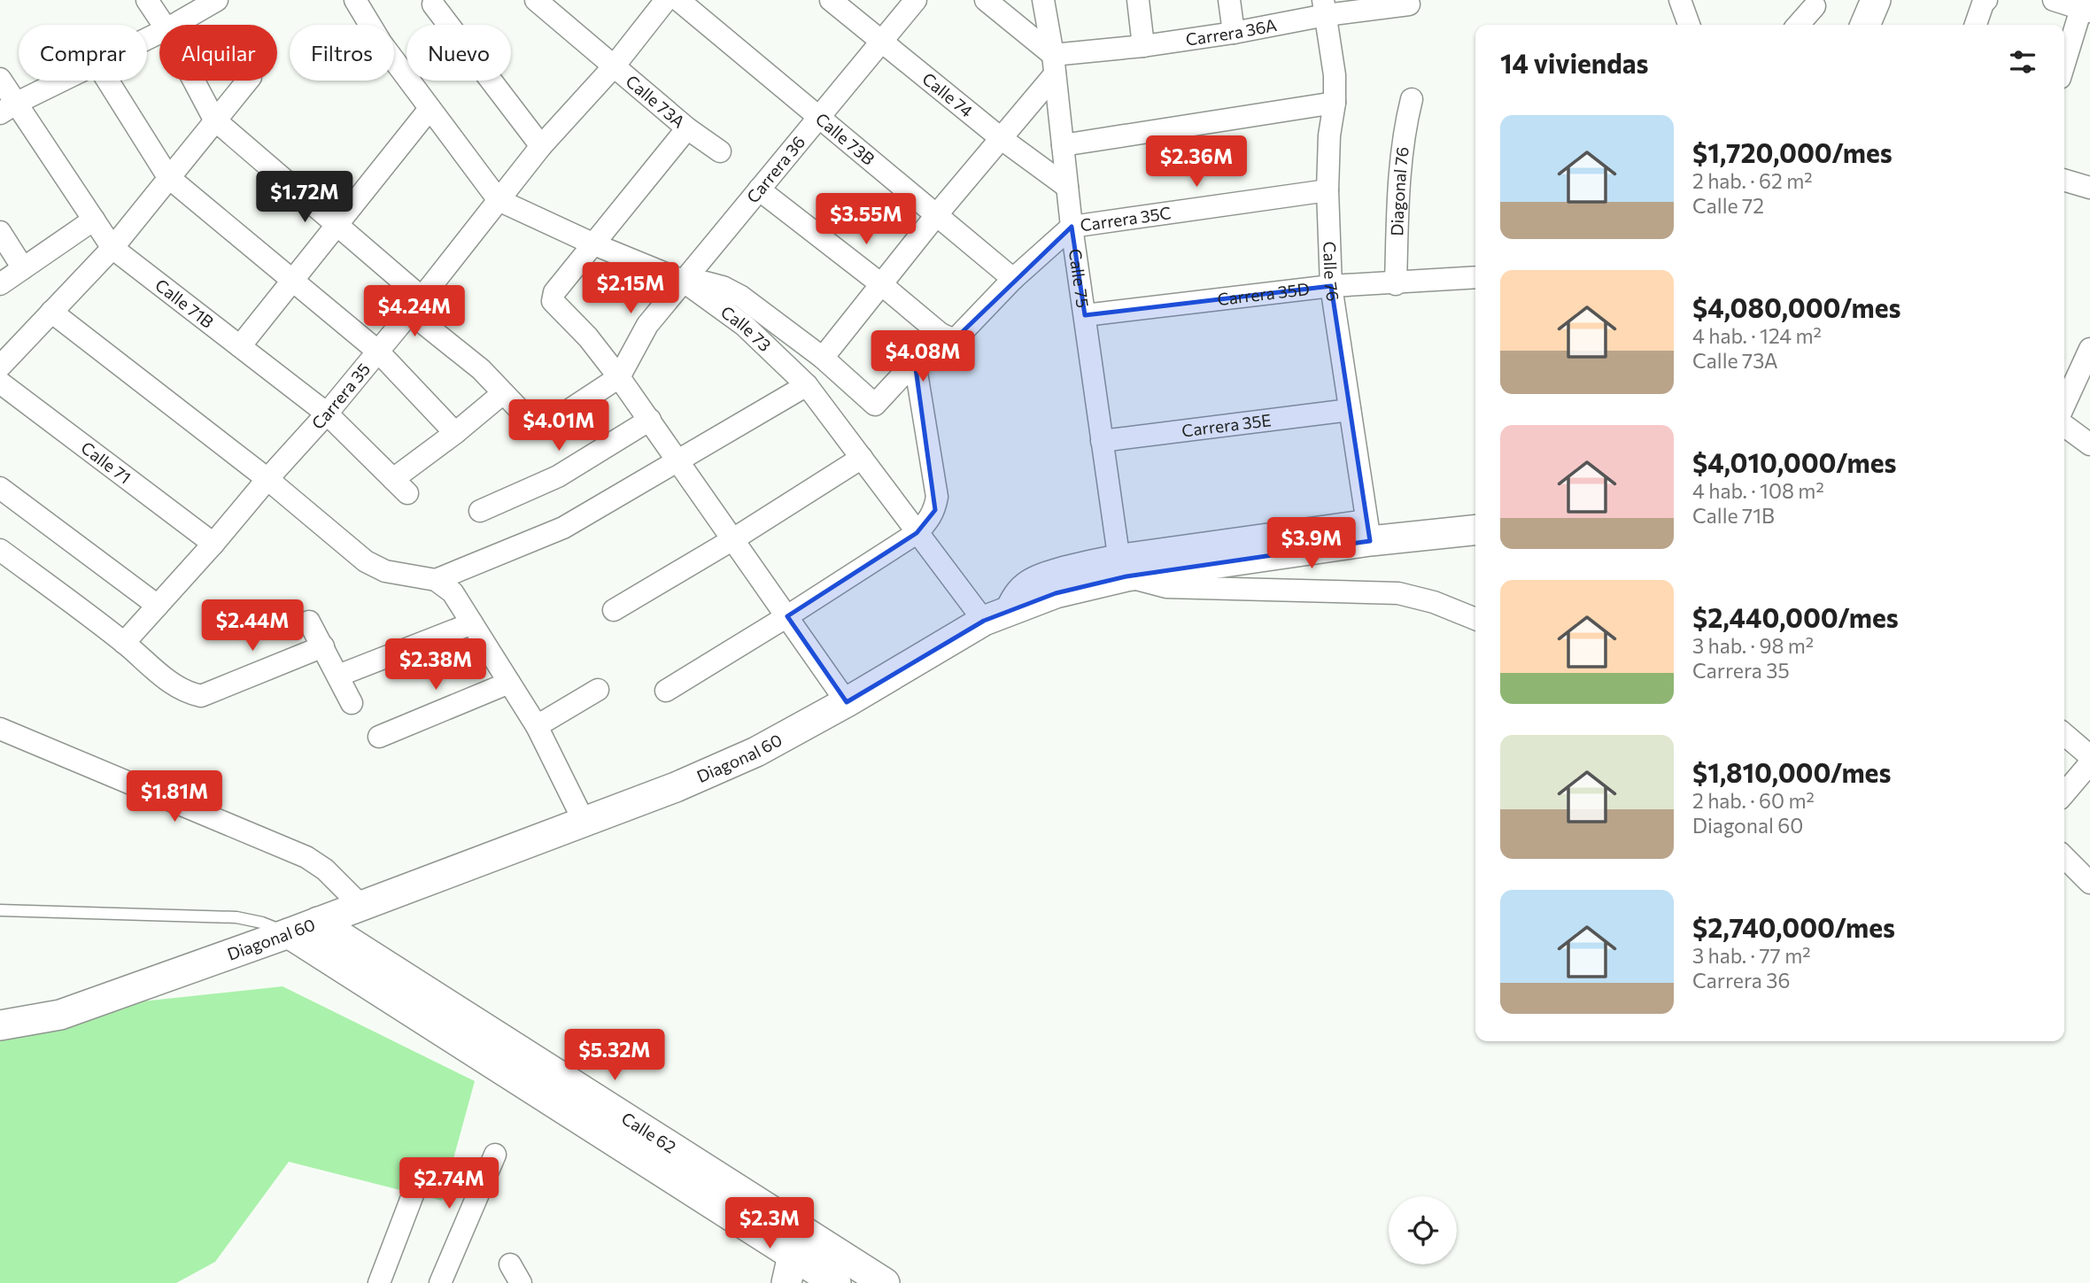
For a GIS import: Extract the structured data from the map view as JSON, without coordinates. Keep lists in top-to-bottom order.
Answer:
{
  "streets": {
    "main road": ["Diagonal 60", "Calle 62"],
    "street": [
      "Carrera 36A",
      "Calle 74",
      "Calle 73A",
      "Calle 73B",
      "Carrera 36",
      "Diagonal 76",
      "Carrera 35C",
      "Calle 76",
      "Calle 75",
      "Carrera 35D",
      "Calle 71B",
      "Calle 73",
      "Carrera 35",
      "Carrera 35E",
      "Calle 71"
    ]
  },
  "crossings": [
    ["Carrera 36A", "Calle 76"],
    ["Carrera 36A", "Calle 75"],
    ["Calle 74", "Carrera 36"],
    ["Calle 74", "Calle 75"],
    ["Calle 73A", "Carrera 35"],
    ["Calle 73B", "Carrera 36"],
    ["Carrera 36", "Calle 73"],
    ["Diagonal 76", "Carrera 35D"],
    ["Carrera 35C", "Calle 76"],
    ["Carrera 35C", "Calle 75"],
    ["Calle 76", "Carrera 35D"],
    ["Calle 76", "Carrera 35E"],
    ["Calle 76", "Diagonal 60"],
    ["Calle 75", "Carrera 35D"],
    ["Calle 75", "Carrera 35E"],
    ["Calle 75", "Diagonal 60"],
    ["Calle 71B", "Carrera 35"],
    ["Calle 73", "Carrera 35"],
    ["Calle 73", "Diagonal 60"],
    ["Carrera 35", "Calle 71"],
    ["Diagonal 60", "Calle 62"]
  ],
  "page": {
    "chip": [
      "Comprar",
      "Alquilar",
      "Filtros",
      "Nuevo"
    ],
    "heading": "14 viviendas",
    "list": [
      {
        "name": "$1,720,000/mes",
        "note": "2 hab. · 62 m² · Calle 72"
      },
      {
        "name": "$4,080,000/mes",
        "note": "4 hab. · 124 m² · Calle 73A"
      },
      {
        "name": "$4,010,000/mes",
        "note": "4 hab. · 108 m² · Calle 71B"
      },
      {
        "name": "$2,440,000/mes",
        "note": "3 hab. · 98 m² · Carrera 35"
      },
      {
        "name": "$1,810,000/mes",
        "note": "2 hab. · 60 m² · Diagonal 60"
      },
      {
        "name": "$2,740,000/mes",
        "note": "3 hab. · 77 m² · Carrera 36"
      }
    ],
    "price": [
      "$2.36M",
      "$1.72M",
      "$3.55M",
      "$2.15M",
      "$4.24M",
      "$4.08M",
      "$4.01M",
      "$3.9M",
      "$2.44M",
      "$2.38M",
      "$1.81M",
      "$5.32M",
      "$2.74M",
      "$2.3M"
    ]
  }
}
